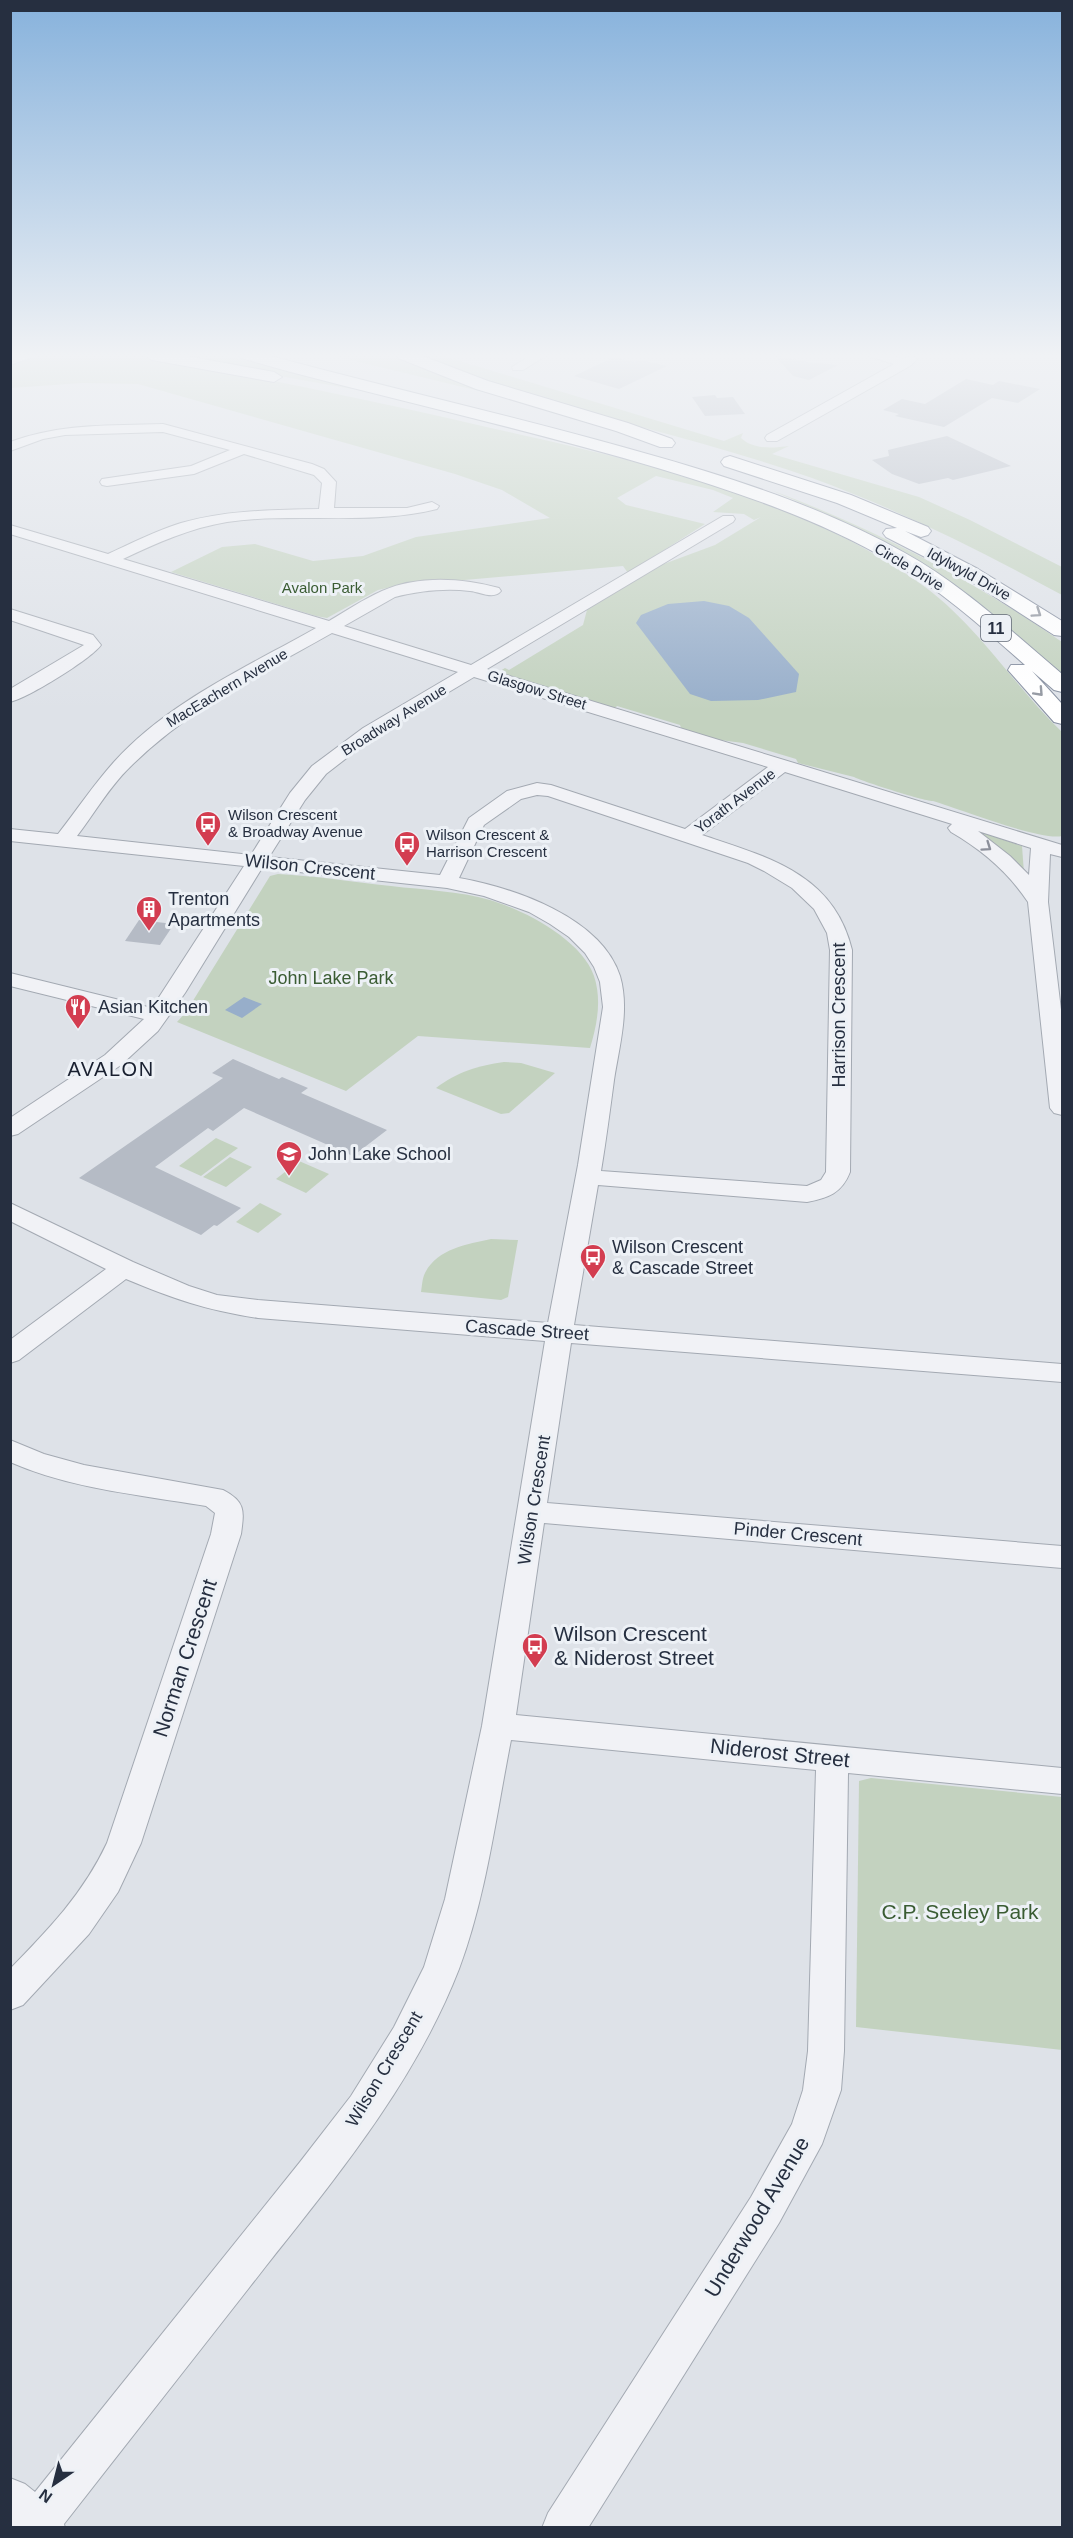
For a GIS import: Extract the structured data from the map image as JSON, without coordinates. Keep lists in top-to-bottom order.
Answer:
{
  "streets": {
    "main road": ["Circle Drive", "Idylwyld Drive", "11"],
    "street": [
      "MacEachern Avenue",
      "Glasgow Street",
      "Broadway Avenue",
      "Yorath Avenue",
      "Wilson Crescent",
      "Harrison Crescent",
      "Cascade Street",
      "Pinder Crescent",
      "Norman Crescent",
      "Niderost Street",
      "Underwood Avenue"
    ]
  },
  "crossings": [
    ["MacEachern Avenue", "Glasgow Street"],
    ["MacEachern Avenue", "Wilson Crescent"],
    ["Glasgow Street", "Broadway Avenue"],
    ["Glasgow Street", "Yorath Avenue"],
    ["Broadway Avenue", "Wilson Crescent"],
    ["Yorath Avenue", "Harrison Crescent"],
    ["Wilson Crescent", "Harrison Crescent"],
    ["Wilson Crescent", "Cascade Street"],
    ["Wilson Crescent", "Pinder Crescent"],
    ["Wilson Crescent", "Niderost Street"],
    ["Niderost Street", "Underwood Avenue"]
  ],
  "districts": ["AVALON"],
  "parks": ["Avalon Park", "John Lake Park", "C.P. Seeley Park"],
  "places": {
    "bus stop": [
      "Wilson Crescent & Broadway Avenue",
      "Wilson Crescent & Harrison Crescent",
      "Wilson Crescent & Cascade Street",
      "Wilson Crescent & Niderost Street"
    ],
    "building": ["Trenton Apartments"],
    "restaurant": ["Asian Kitchen"],
    "school or university": ["John Lake School"]
  },
  "north": "bottom left"
}
